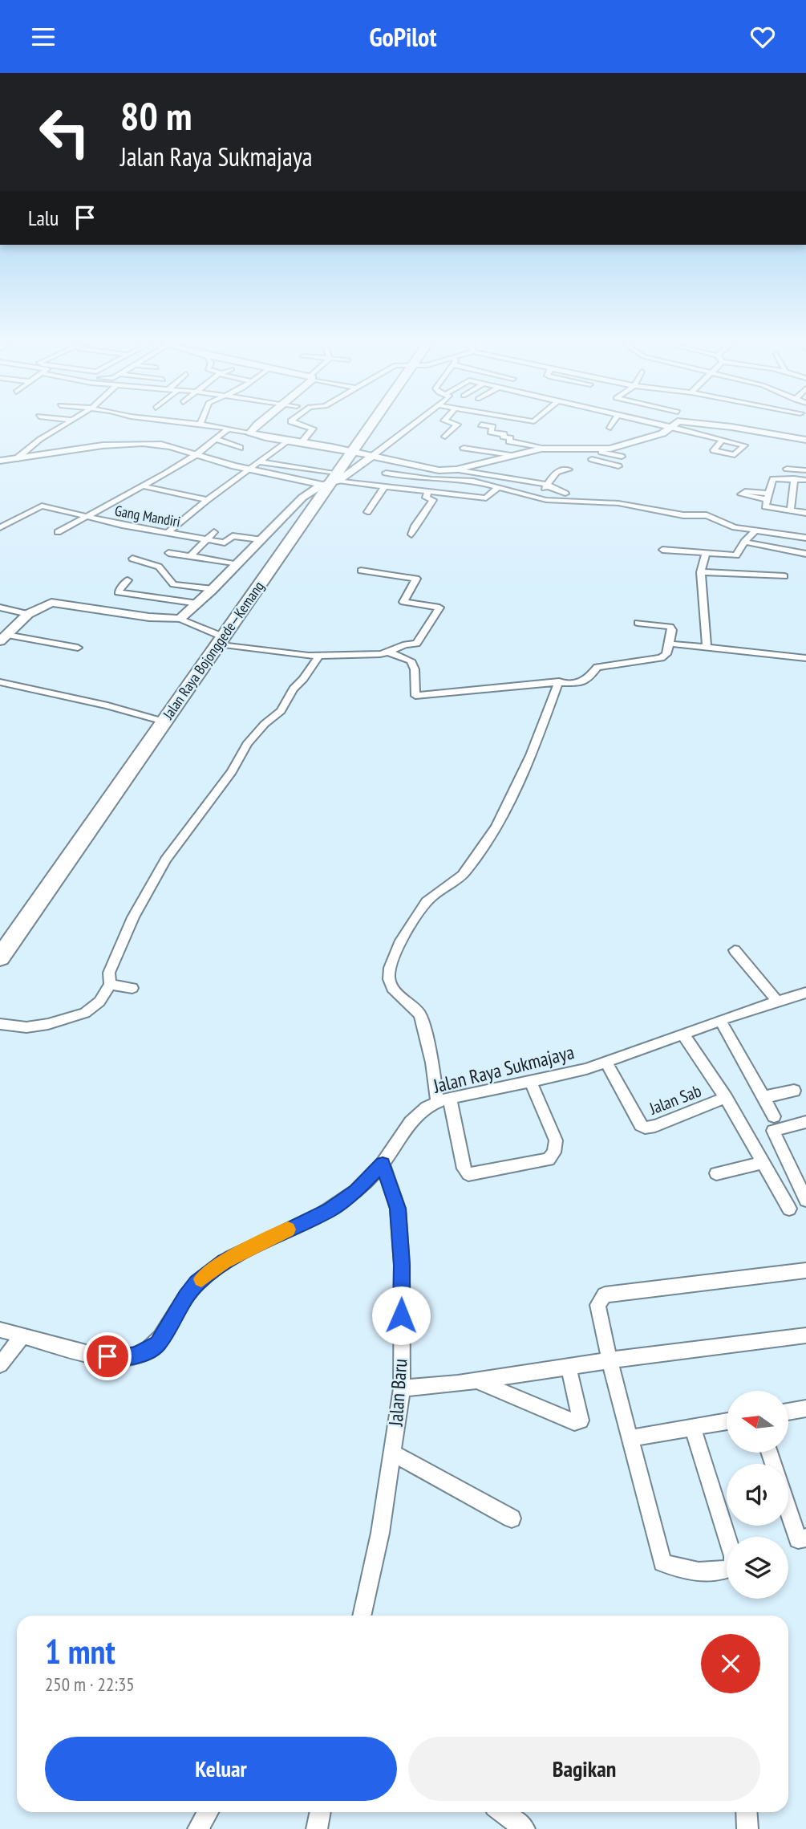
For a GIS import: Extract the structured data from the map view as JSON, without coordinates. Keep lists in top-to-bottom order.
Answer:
{
  "streets": {
    "highway": ["Jalan Raya Bojonggede—Kemang"],
    "street": [
      "Gang Mandiri",
      "Jalan Raya Sukmajaya",
      "Jalan Sab",
      "Jalan Baru"
    ]
  },
  "crossings": [
    ["Jalan Raya Sukmajaya", "Jalan Sab"],
    ["Jalan Raya Sukmajaya", "Jalan Baru"]
  ],
  "north": "left",
  "page": {
    "header": "GoPilot",
    "turn": ["80 m", "Jalan Raya Sukmajaya"],
    "then": "Lalu",
    "heading": ["1 mnt", "250 m · 22:35"],
    "buttons": ["Keluar", "Bagikan"]
  }
}
